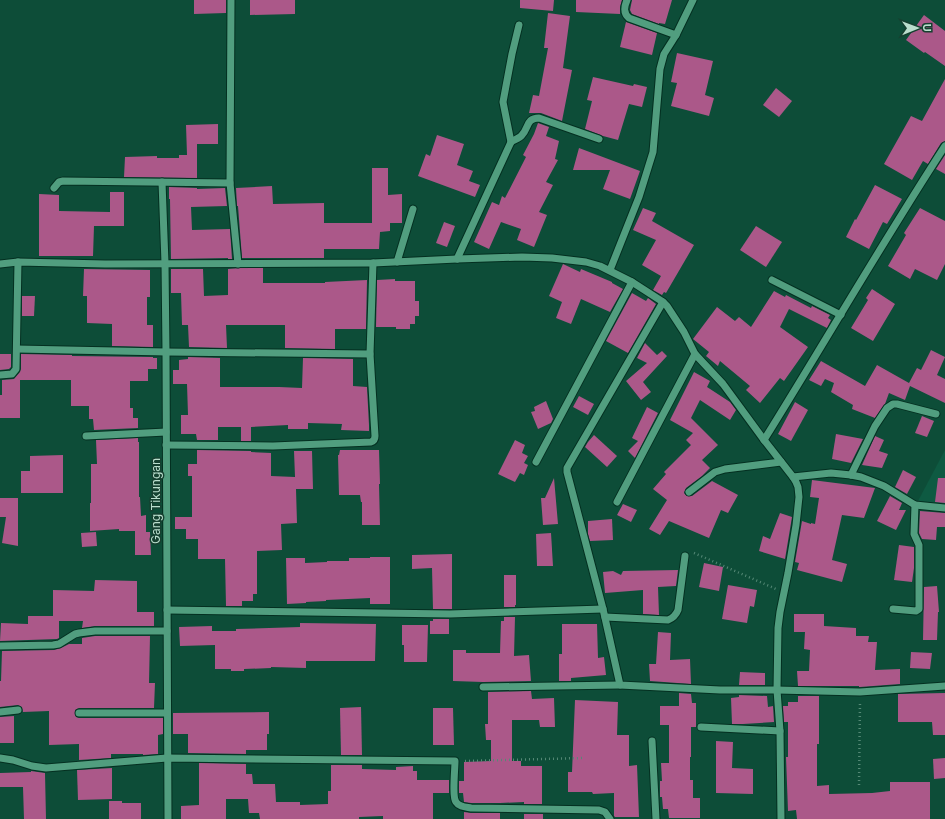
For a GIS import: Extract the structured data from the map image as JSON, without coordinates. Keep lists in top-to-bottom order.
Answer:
{
  "streets": {
    "street": ["Gang Tikungan"]
  },
  "north": "right"
}
